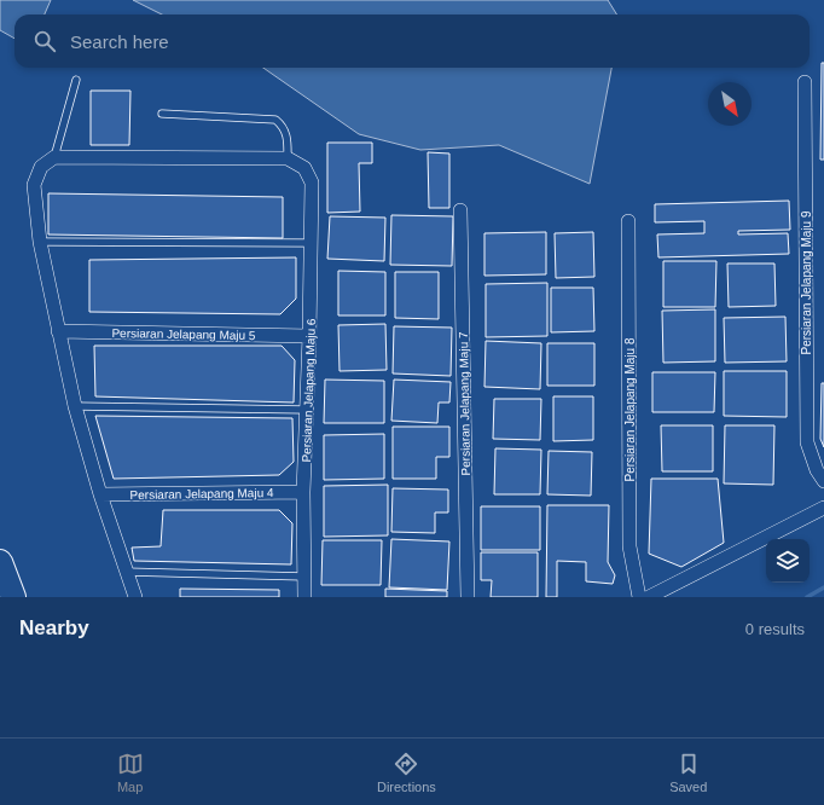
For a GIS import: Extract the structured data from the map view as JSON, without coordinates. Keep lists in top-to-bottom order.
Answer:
{
  "streets": {
    "street": [
      "Persiaran Jelapang Maju 9",
      "Persiaran Jelapang Maju 5",
      "Persiaran Jelapang Maju 6",
      "Persiaran Jelapang Maju 7",
      "Persiaran Jelapang Maju 8",
      "Persiaran Jelapang Maju 4"
    ]
  },
  "crossings": [
    ["Persiaran Jelapang Maju 5", "Persiaran Jelapang Maju 6"],
    ["Persiaran Jelapang Maju 6", "Persiaran Jelapang Maju 4"]
  ],
  "north": "bottom right",
  "page": {
    "search": "Search here",
    "heading": ["Nearby", "0 results"],
    "nav": ["Map", "Directions", "Saved"]
  }
}
